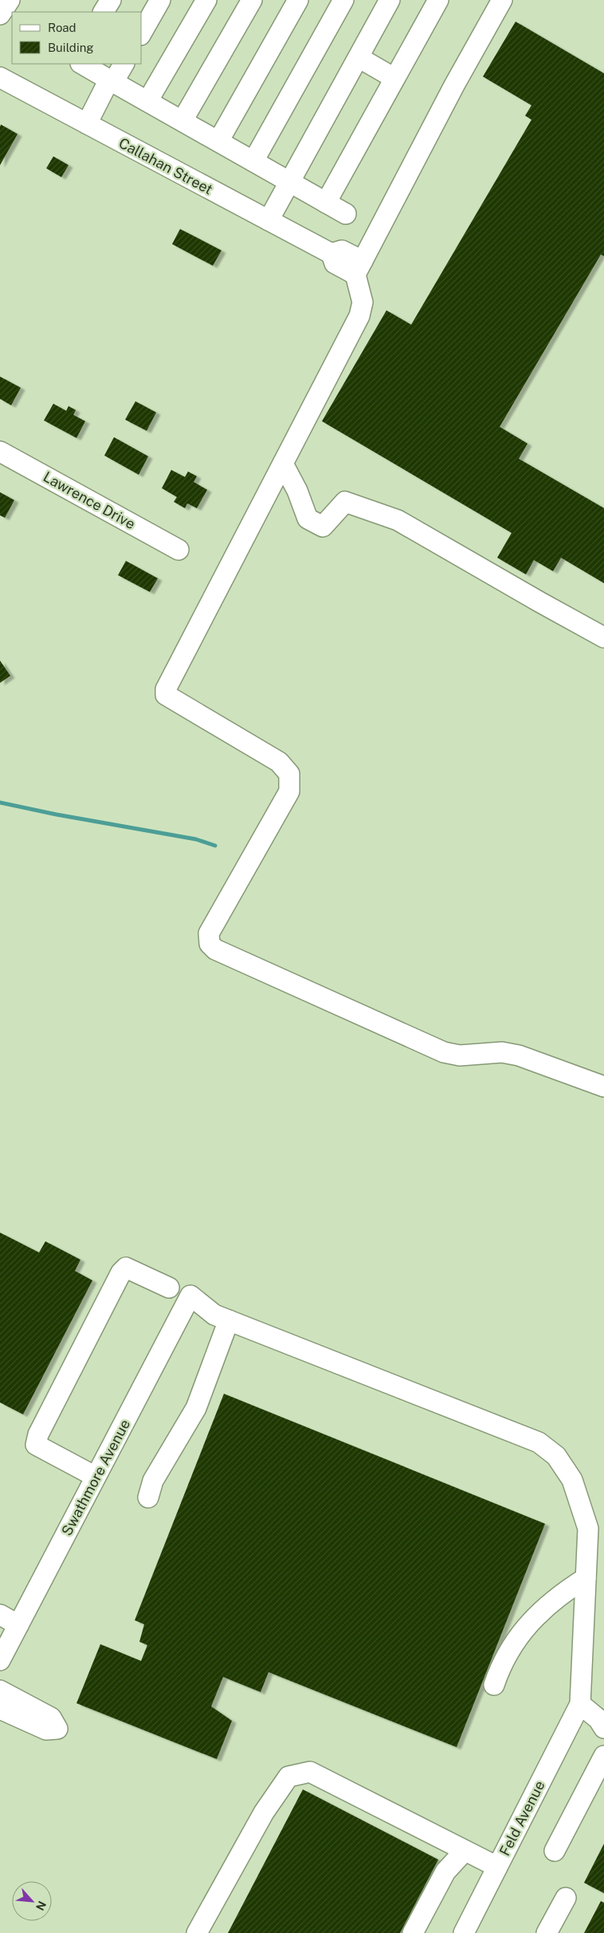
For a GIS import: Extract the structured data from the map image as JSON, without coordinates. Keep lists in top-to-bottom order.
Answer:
{
  "streets": {
    "street": [
      "Callahan Street",
      "Lawrence Drive",
      "Swathmore Avenue",
      "Feld Avenue"
    ]
  },
  "legend": ["Road", "Building"],
  "north": "bottom right"
}
